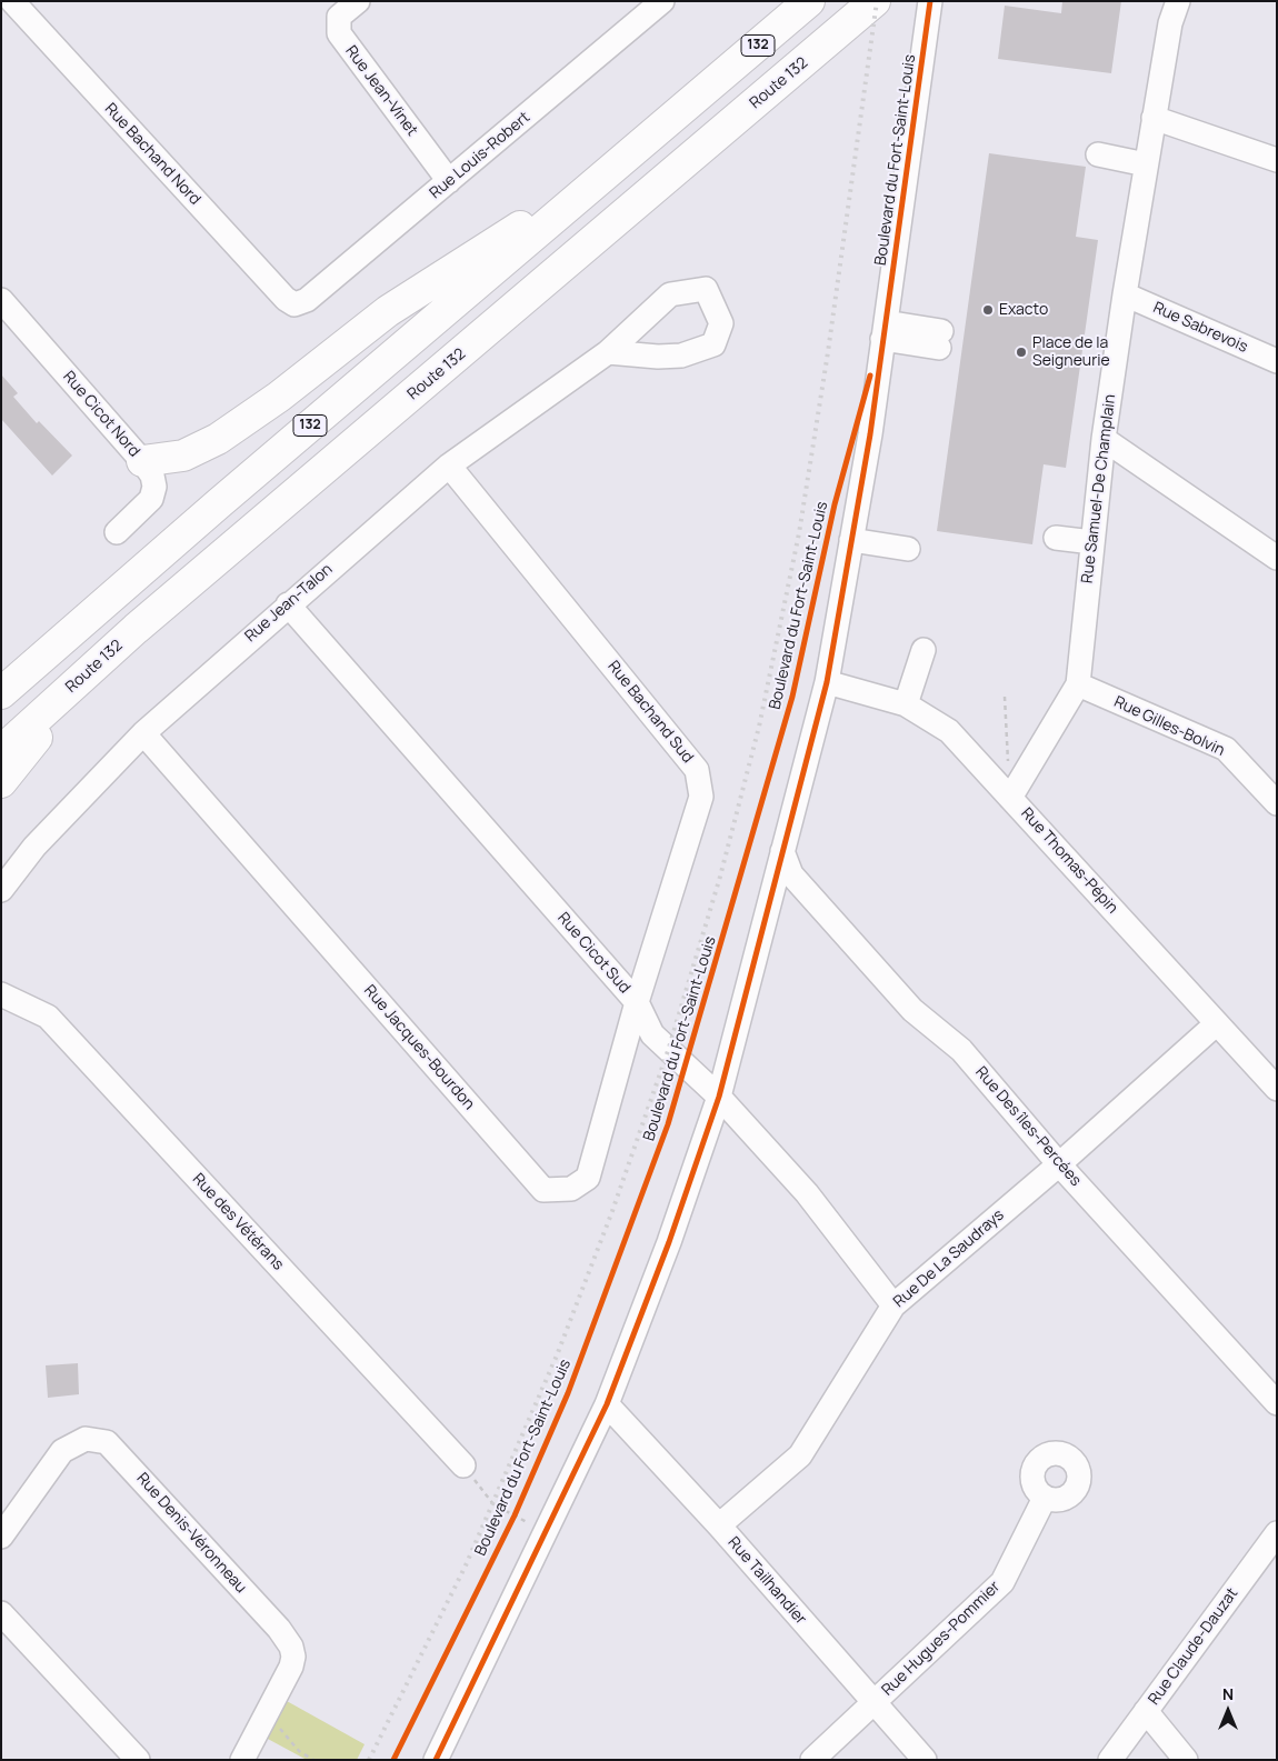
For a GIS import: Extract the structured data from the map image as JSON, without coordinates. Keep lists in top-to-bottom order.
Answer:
{
  "streets": {
    "highway": ["132", "Route 132"],
    "street": [
      "Rue Jean-Vinet",
      "Rue Bachand Nord",
      "Rue Louis-Robert",
      "Boulevard du Fort-Saint-Louis",
      "Rue Sabrevois",
      "Rue Cicot Nord",
      "Rue Samuel-De Champlain",
      "Rue Jean-Talon",
      "Rue Bachand Sud",
      "Rue Gilles-Bolvin",
      "Rue Thomas-Pépin",
      "Rue Cicot Sud",
      "Rue Jacques-Bourdon",
      "Rue Des îles-Percées",
      "Rue des Vétérans",
      "Rue De La Saudrays",
      "Rue Denis-Véronneau",
      "Rue Tailhandier",
      "Rue Hugues-Pommier",
      "Rue Claude-Dauzat"
    ]
  },
  "crossings": [
    ["Rue Jean-Vinet", "Rue Louis-Robert"],
    ["Rue Bachand Nord", "Rue Louis-Robert"],
    ["Boulevard du Fort-Saint-Louis", "Rue Thomas-Pépin"],
    ["Boulevard du Fort-Saint-Louis", "Rue Cicot Sud"],
    ["Boulevard du Fort-Saint-Louis", "Rue Des îles-Percées"],
    ["Boulevard du Fort-Saint-Louis", "Rue Tailhandier"],
    ["Rue Sabrevois", "Rue Samuel-De Champlain"],
    ["Rue Samuel-De Champlain", "Rue Gilles-Bolvin"],
    ["Rue Samuel-De Champlain", "Rue Thomas-Pépin"],
    ["Rue Jean-Talon", "Rue Bachand Sud"],
    ["Rue Jean-Talon", "Rue Cicot Sud"],
    ["Rue Jean-Talon", "Rue Jacques-Bourdon"],
    ["Rue Bachand Sud", "Rue Cicot Sud"],
    ["Rue Bachand Sud", "Rue Jacques-Bourdon"],
    ["Rue Thomas-Pépin", "Rue De La Saudrays"],
    ["Rue Cicot Sud", "Rue Jacques-Bourdon"],
    ["Rue Cicot Sud", "Rue De La Saudrays"],
    ["Rue Des îles-Percées", "Rue De La Saudrays"],
    ["Rue De La Saudrays", "Rue Tailhandier"],
    ["Rue Tailhandier", "Rue Hugues-Pommier"]
  ],
  "places": ["Exacto", "Place de la Seigneurie"],
  "north": "top"
}
